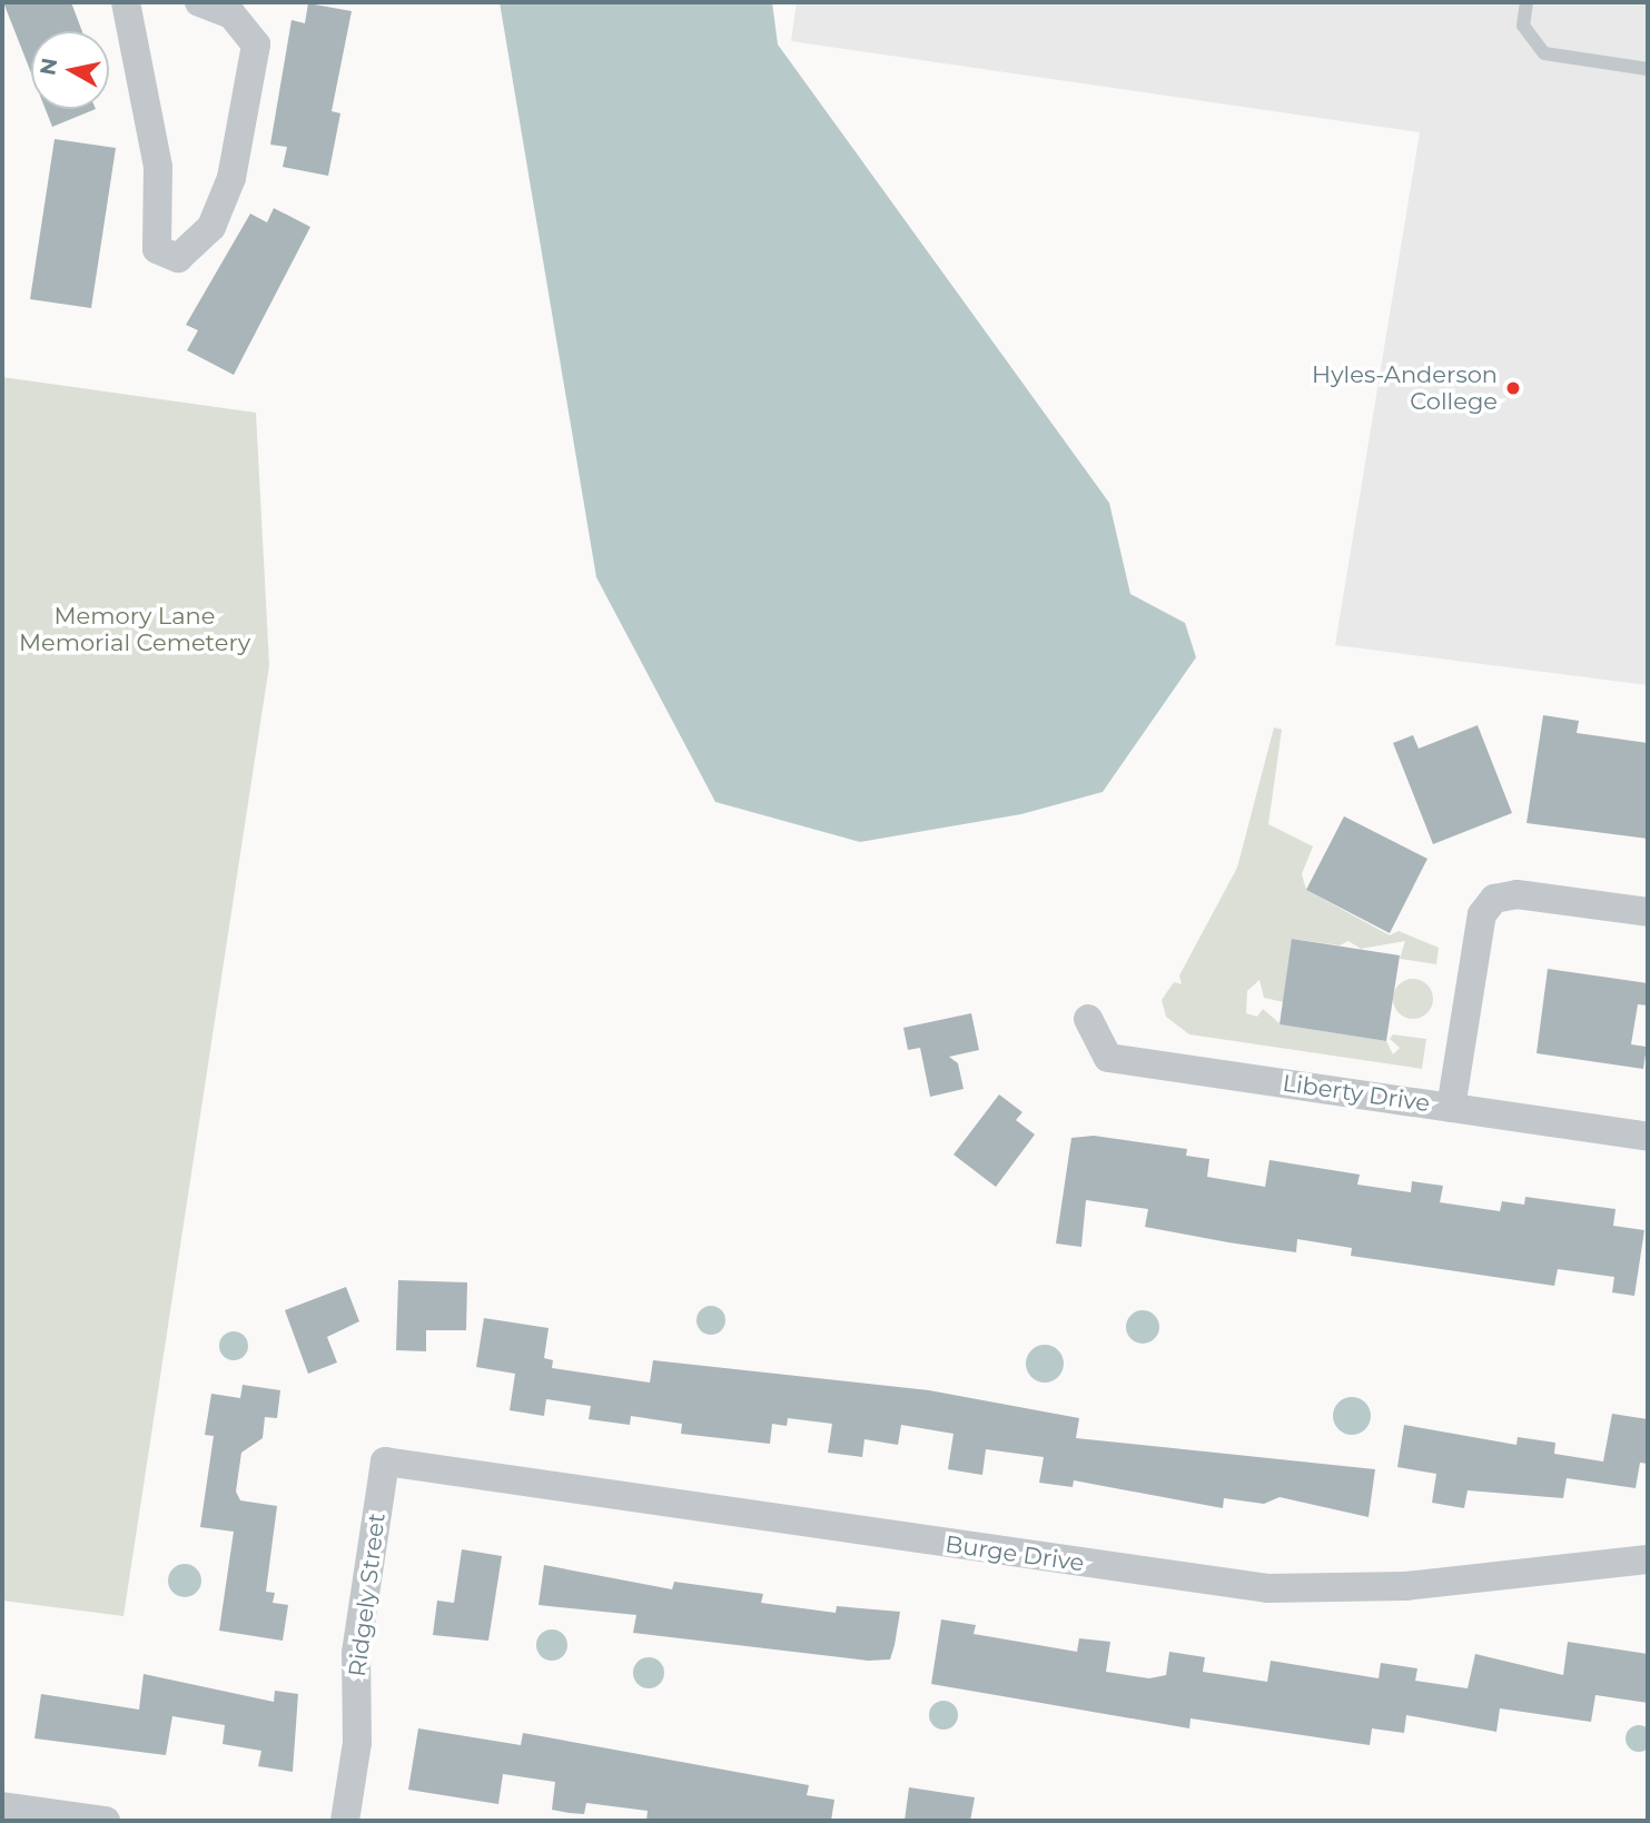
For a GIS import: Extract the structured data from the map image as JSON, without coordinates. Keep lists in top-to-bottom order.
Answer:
{
  "streets": {
    "street": ["Liberty Drive", "Burge Drive", "Ridgely Street"]
  },
  "crossings": [
    ["Burge Drive", "Ridgely Street"]
  ],
  "parks": ["Memory Lane Memorial Cemetery"],
  "places": ["Hyles-Anderson College"],
  "north": "left"
}
